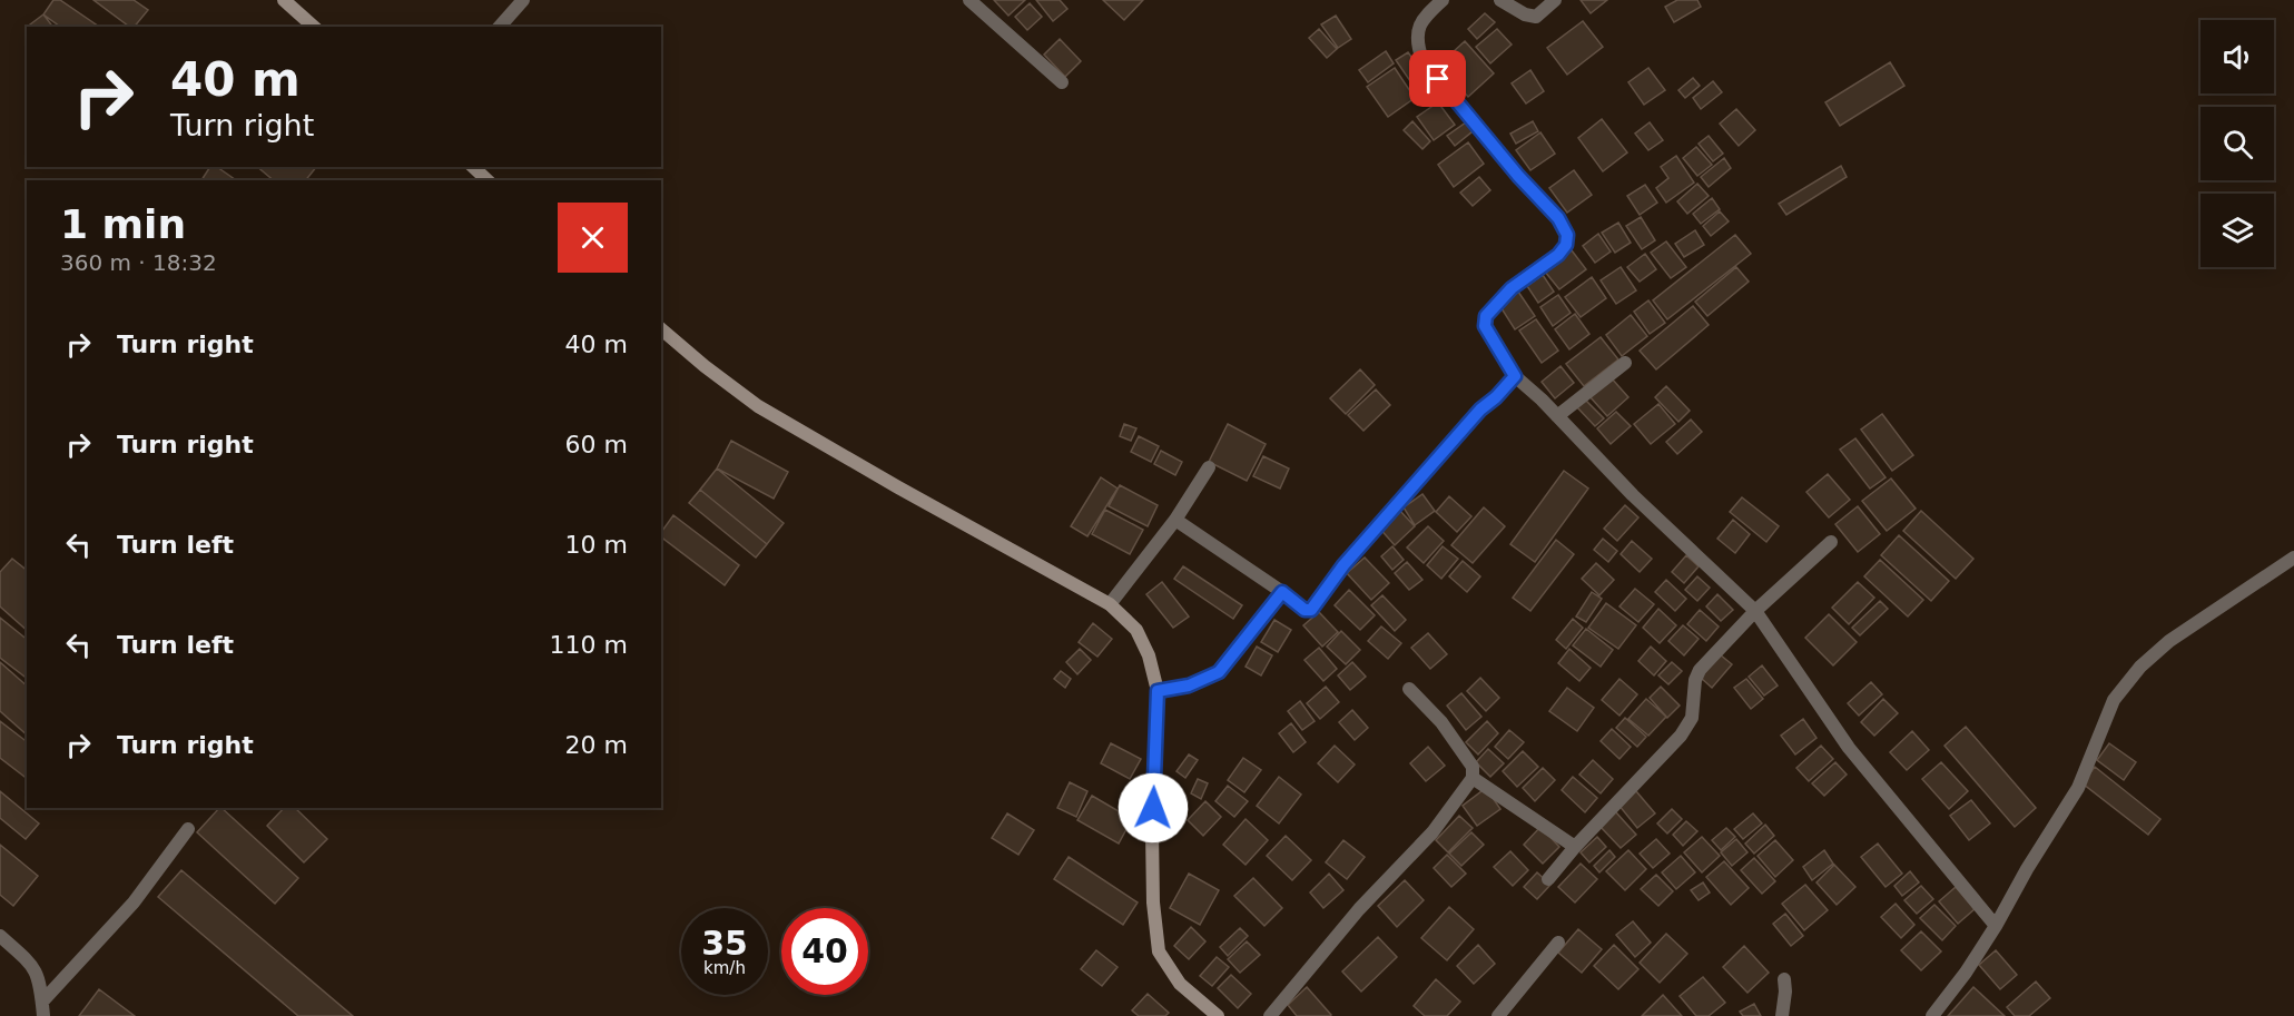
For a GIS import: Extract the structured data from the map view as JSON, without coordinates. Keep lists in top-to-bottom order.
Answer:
{
  "page": {
    "turn": ["40 m", "Turn right"],
    "heading": ["1 min", "360 m · 18:32"],
    "list": [
      {
        "name": "Turn right",
        "value": "40 m"
      },
      {
        "name": "Turn right",
        "value": "60 m"
      },
      {
        "name": "Turn left",
        "value": "10 m"
      },
      {
        "name": "Turn left",
        "value": "110 m"
      },
      {
        "name": "Turn right",
        "value": "20 m"
      }
    ],
    "speed": "35 km/h",
    "limit": "40"
  }
}
